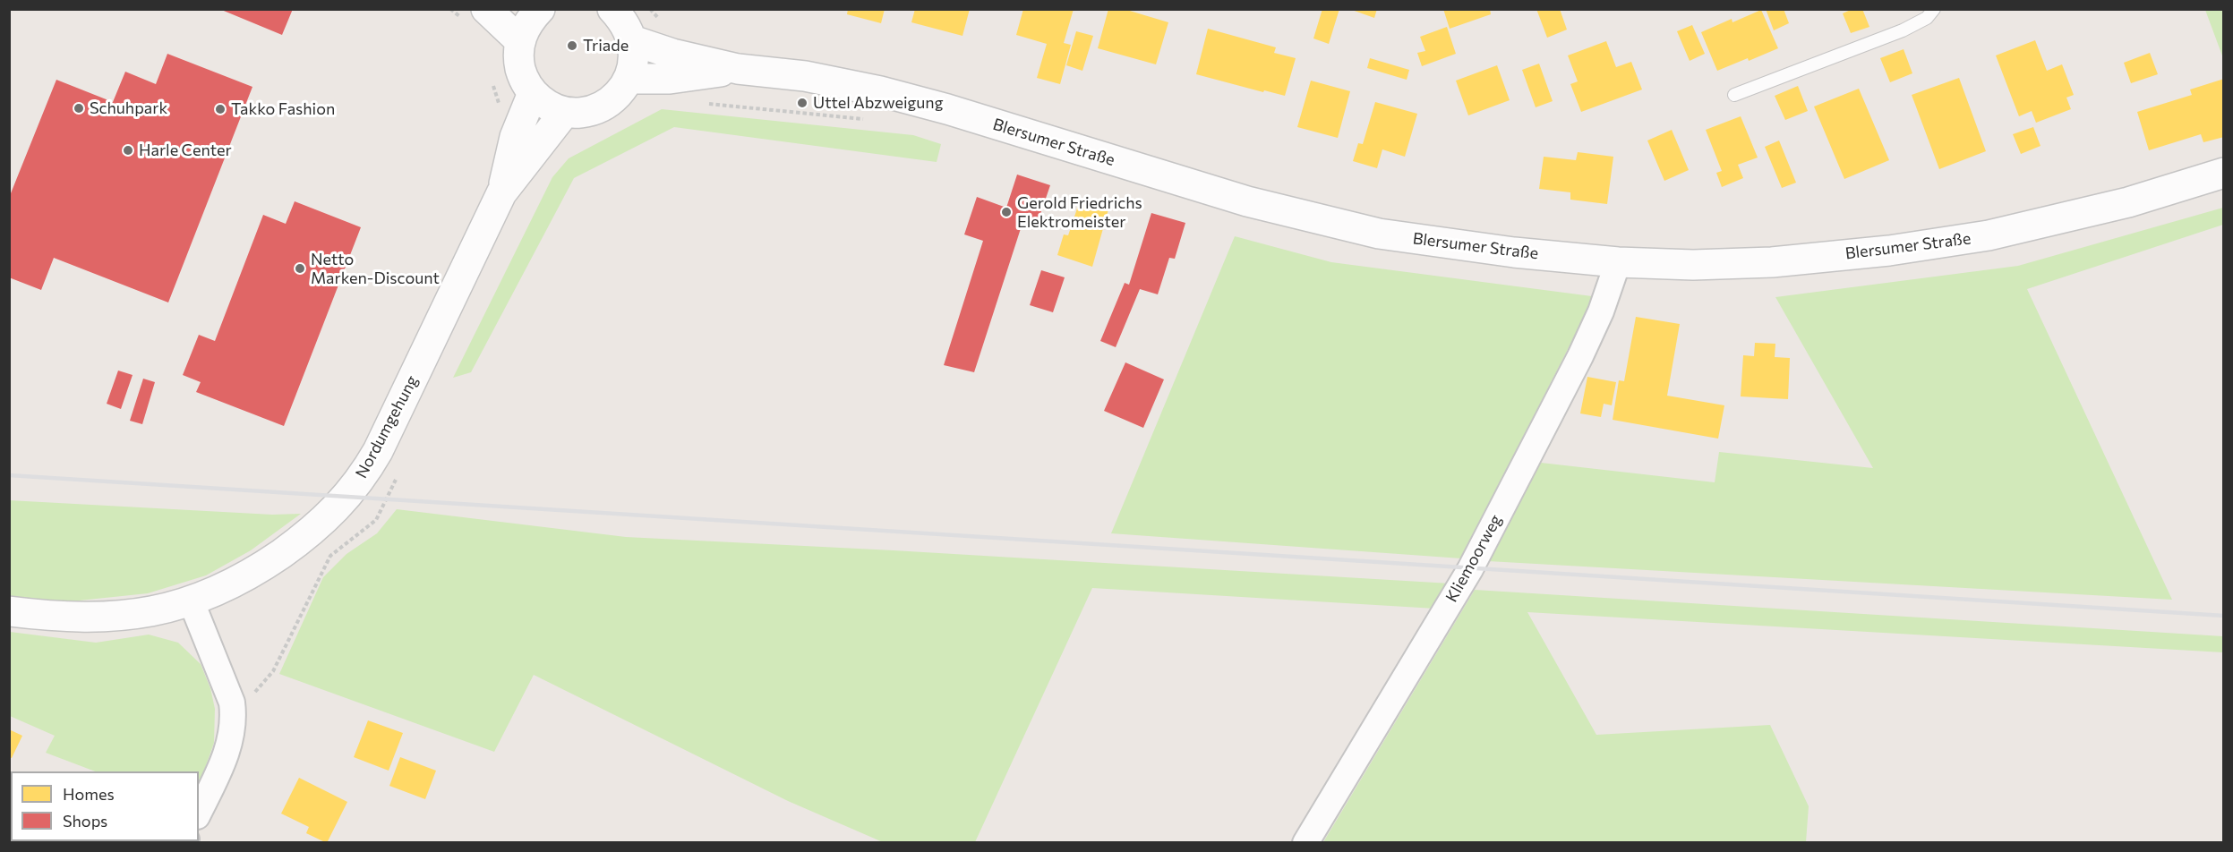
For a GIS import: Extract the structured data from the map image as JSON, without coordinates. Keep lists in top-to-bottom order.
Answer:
{
  "streets": {
    "main road": ["Blersumer Straße", "Nordumgehung"],
    "street": ["Kliemoorweg"]
  },
  "crossings": [
    ["Blersumer Straße", "Kliemoorweg"]
  ],
  "places": [
    "Triade",
    "Uttel Abzweigung",
    "Schuhpark",
    "Takko Fashion",
    "Harle Center",
    "Gerold Friedrichs Elektromeister",
    "Netto Marken-Discount"
  ],
  "legend": ["Homes", "Shops"]
}
